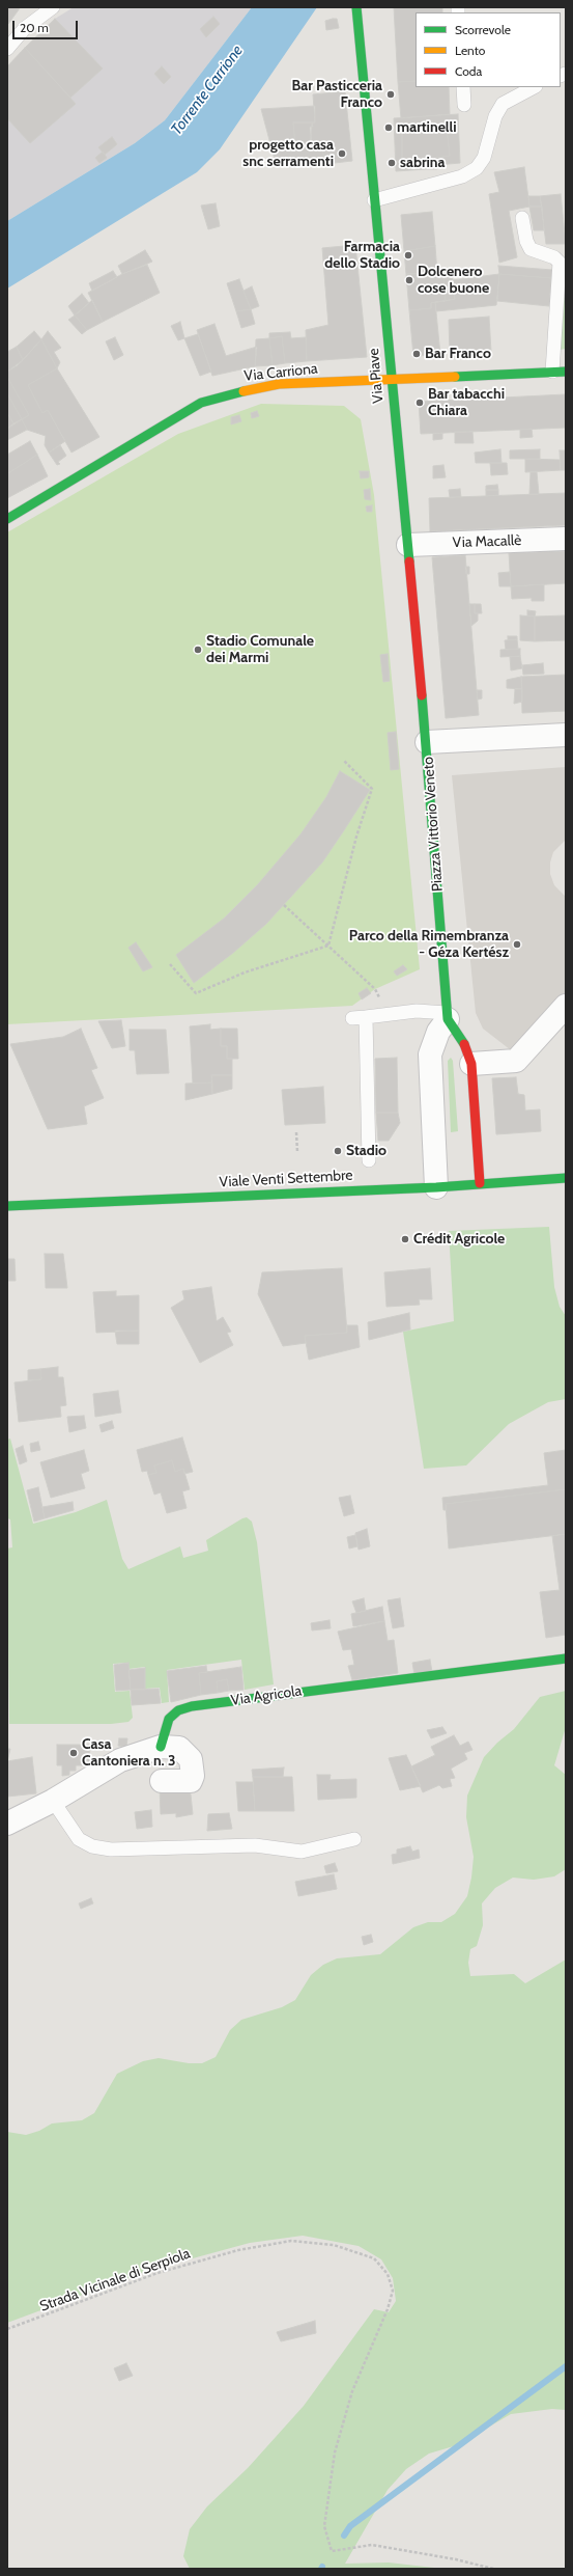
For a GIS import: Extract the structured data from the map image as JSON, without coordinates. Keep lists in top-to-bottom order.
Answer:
{
  "streets": {
    "street": [
      "Via Carriona",
      "Via Piave",
      "Via Macallè",
      "Piazza Vittorio Veneto",
      "Viale Venti Settembre",
      "Via Agricola"
    ],
    "path": ["Strada Vicinale di Serpiola"]
  },
  "crossings": [
    ["Via Carriona", "Via Piave"],
    ["Via Piave", "Via Macallè"],
    ["Via Piave", "Piazza Vittorio Veneto"]
  ],
  "water": ["Torrente Carrione"],
  "places": [
    "Bar Pasticceria Franco",
    "martinelli",
    "progetto casa snc serramenti",
    "sabrina",
    "Farmacia dello Stadio",
    "Dolcenero cose buone",
    "Bar Franco",
    "Bar tabacchi Chiara",
    "Stadio Comunale dei Marmi",
    "Parco della Rimembranza - Géza Kertész",
    "Stadio",
    "Crédit Agricole",
    "Casa Cantoniera n. 3"
  ],
  "legend": ["Scorrevole", "Lento", "Coda"],
  "scale_bar": "20 m"
}
